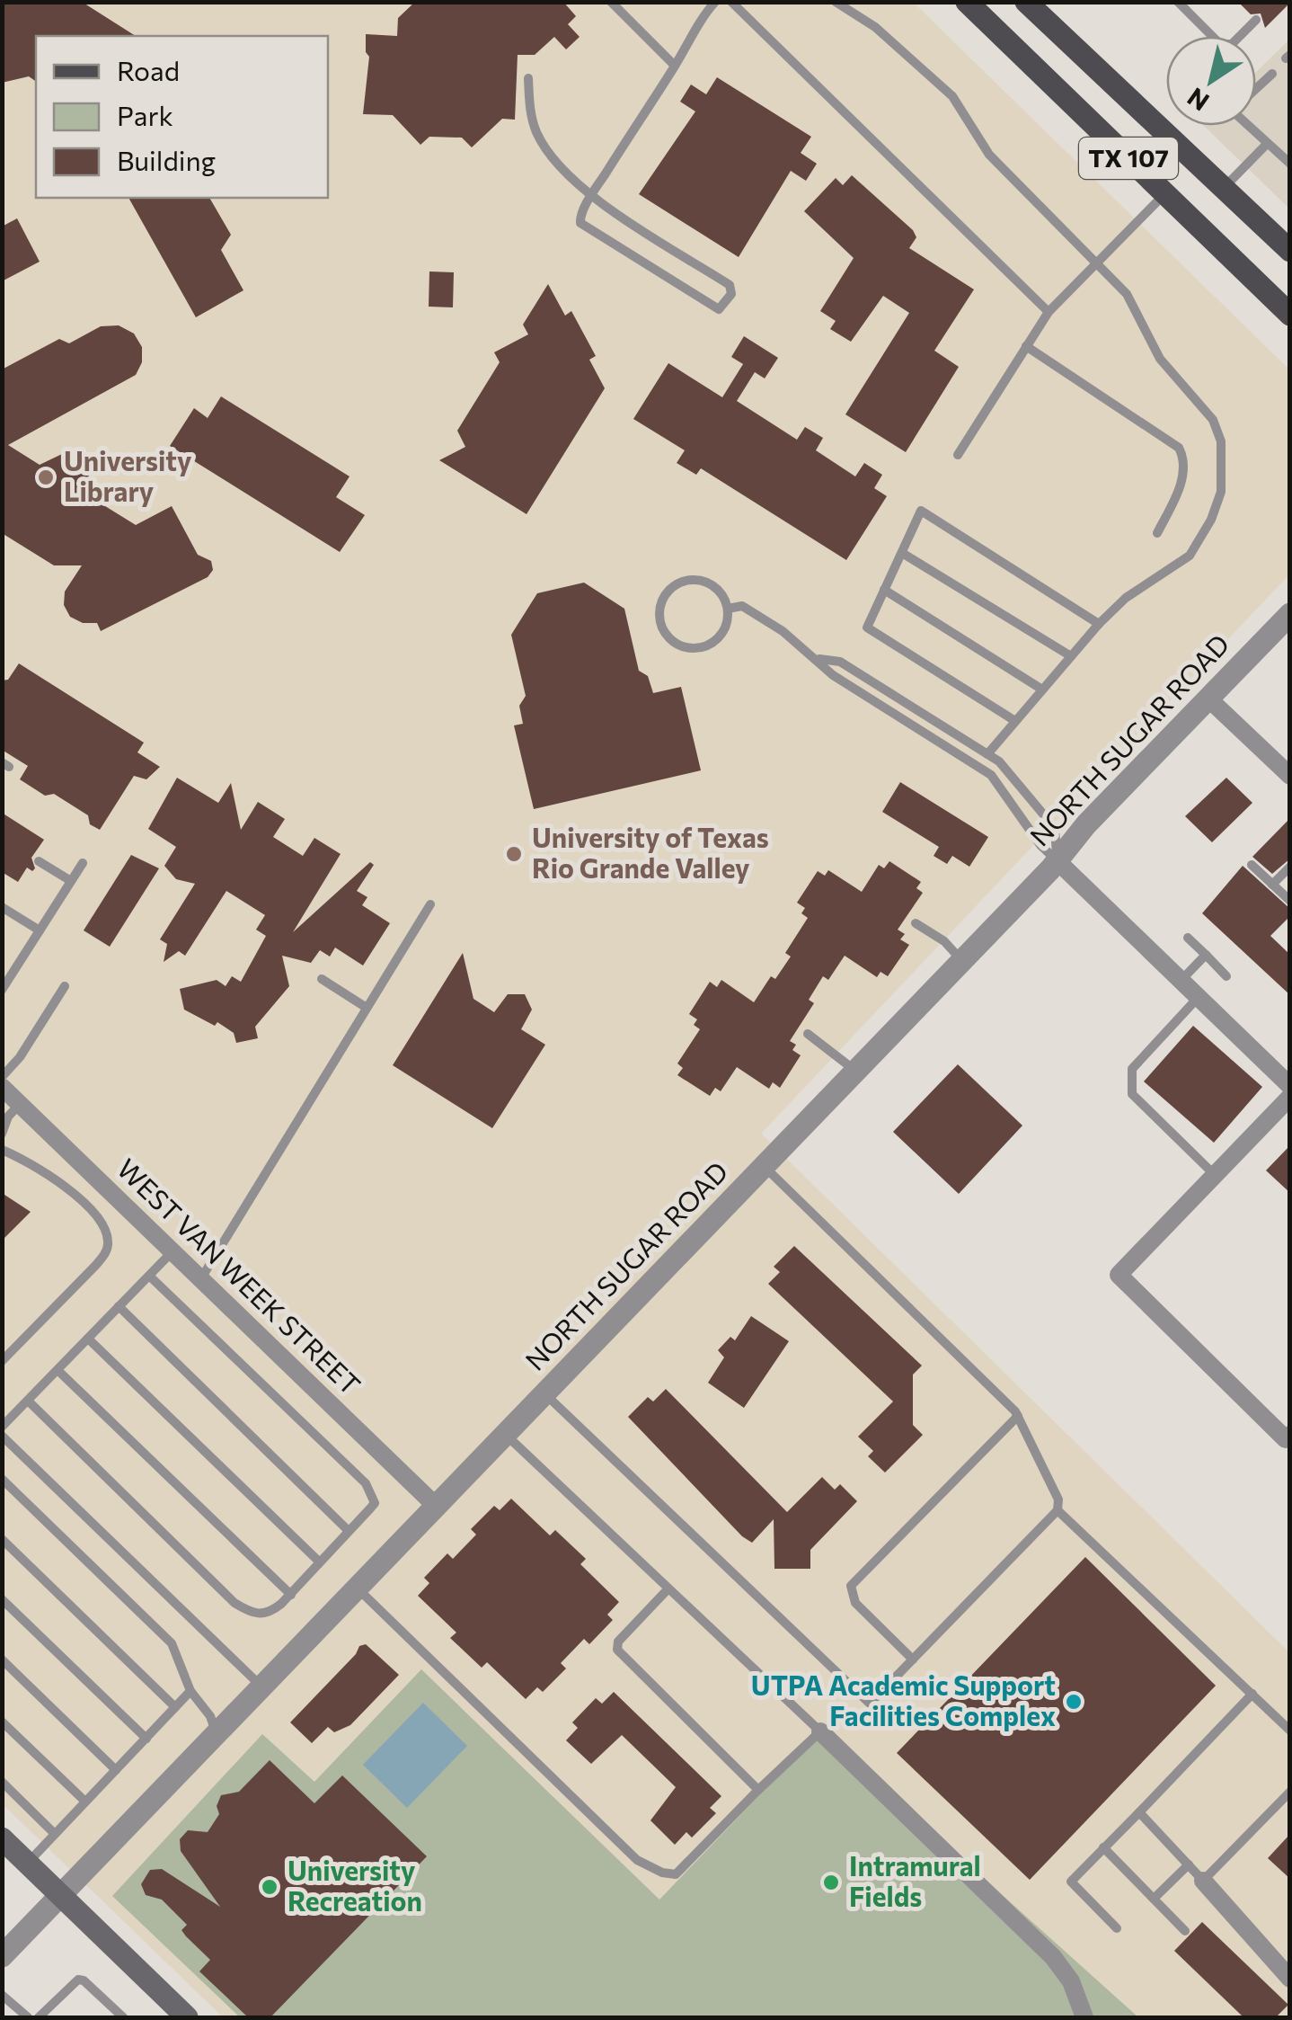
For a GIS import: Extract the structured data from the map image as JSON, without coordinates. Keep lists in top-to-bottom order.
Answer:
{
  "streets": {
    "main road": ["TX 107"],
    "street": ["NORTH SUGAR ROAD", "WEST VAN WEEK STREET"]
  },
  "crossings": [
    ["NORTH SUGAR ROAD", "WEST VAN WEEK STREET"]
  ],
  "places": [
    "University Library",
    "University of Texas Rio Grande Valley",
    "UTPA Academic Support Facilities Complex",
    "Intramural Fields",
    "University Recreation"
  ],
  "legend": ["Road", "Park", "Building"],
  "north": "bottom left"
}
